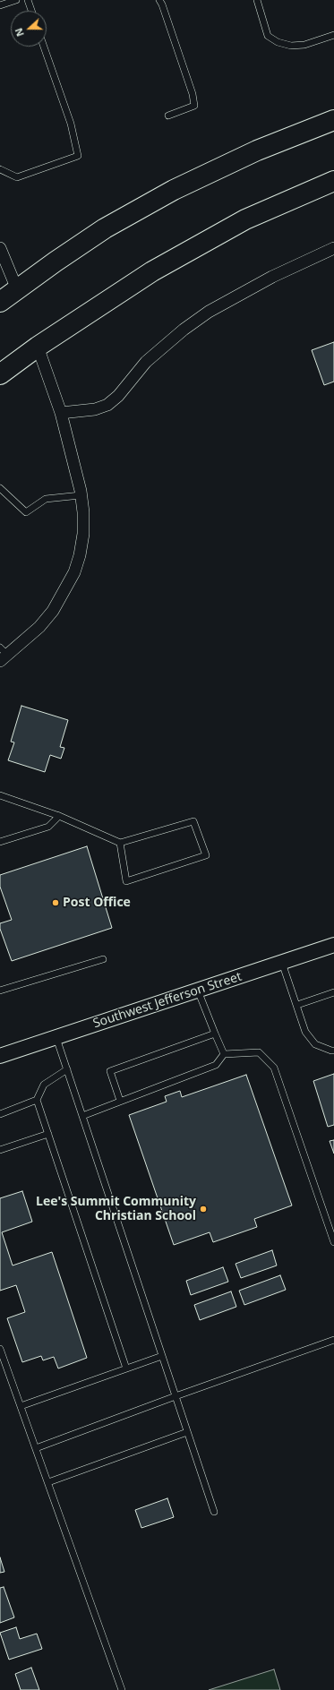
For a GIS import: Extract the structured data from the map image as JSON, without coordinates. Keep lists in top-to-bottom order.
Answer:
{
  "streets": {
    "street": ["Southwest Jefferson Street"]
  },
  "places": ["Post Office", "Lee's Summit Community Christian School"],
  "north": "left"
}
